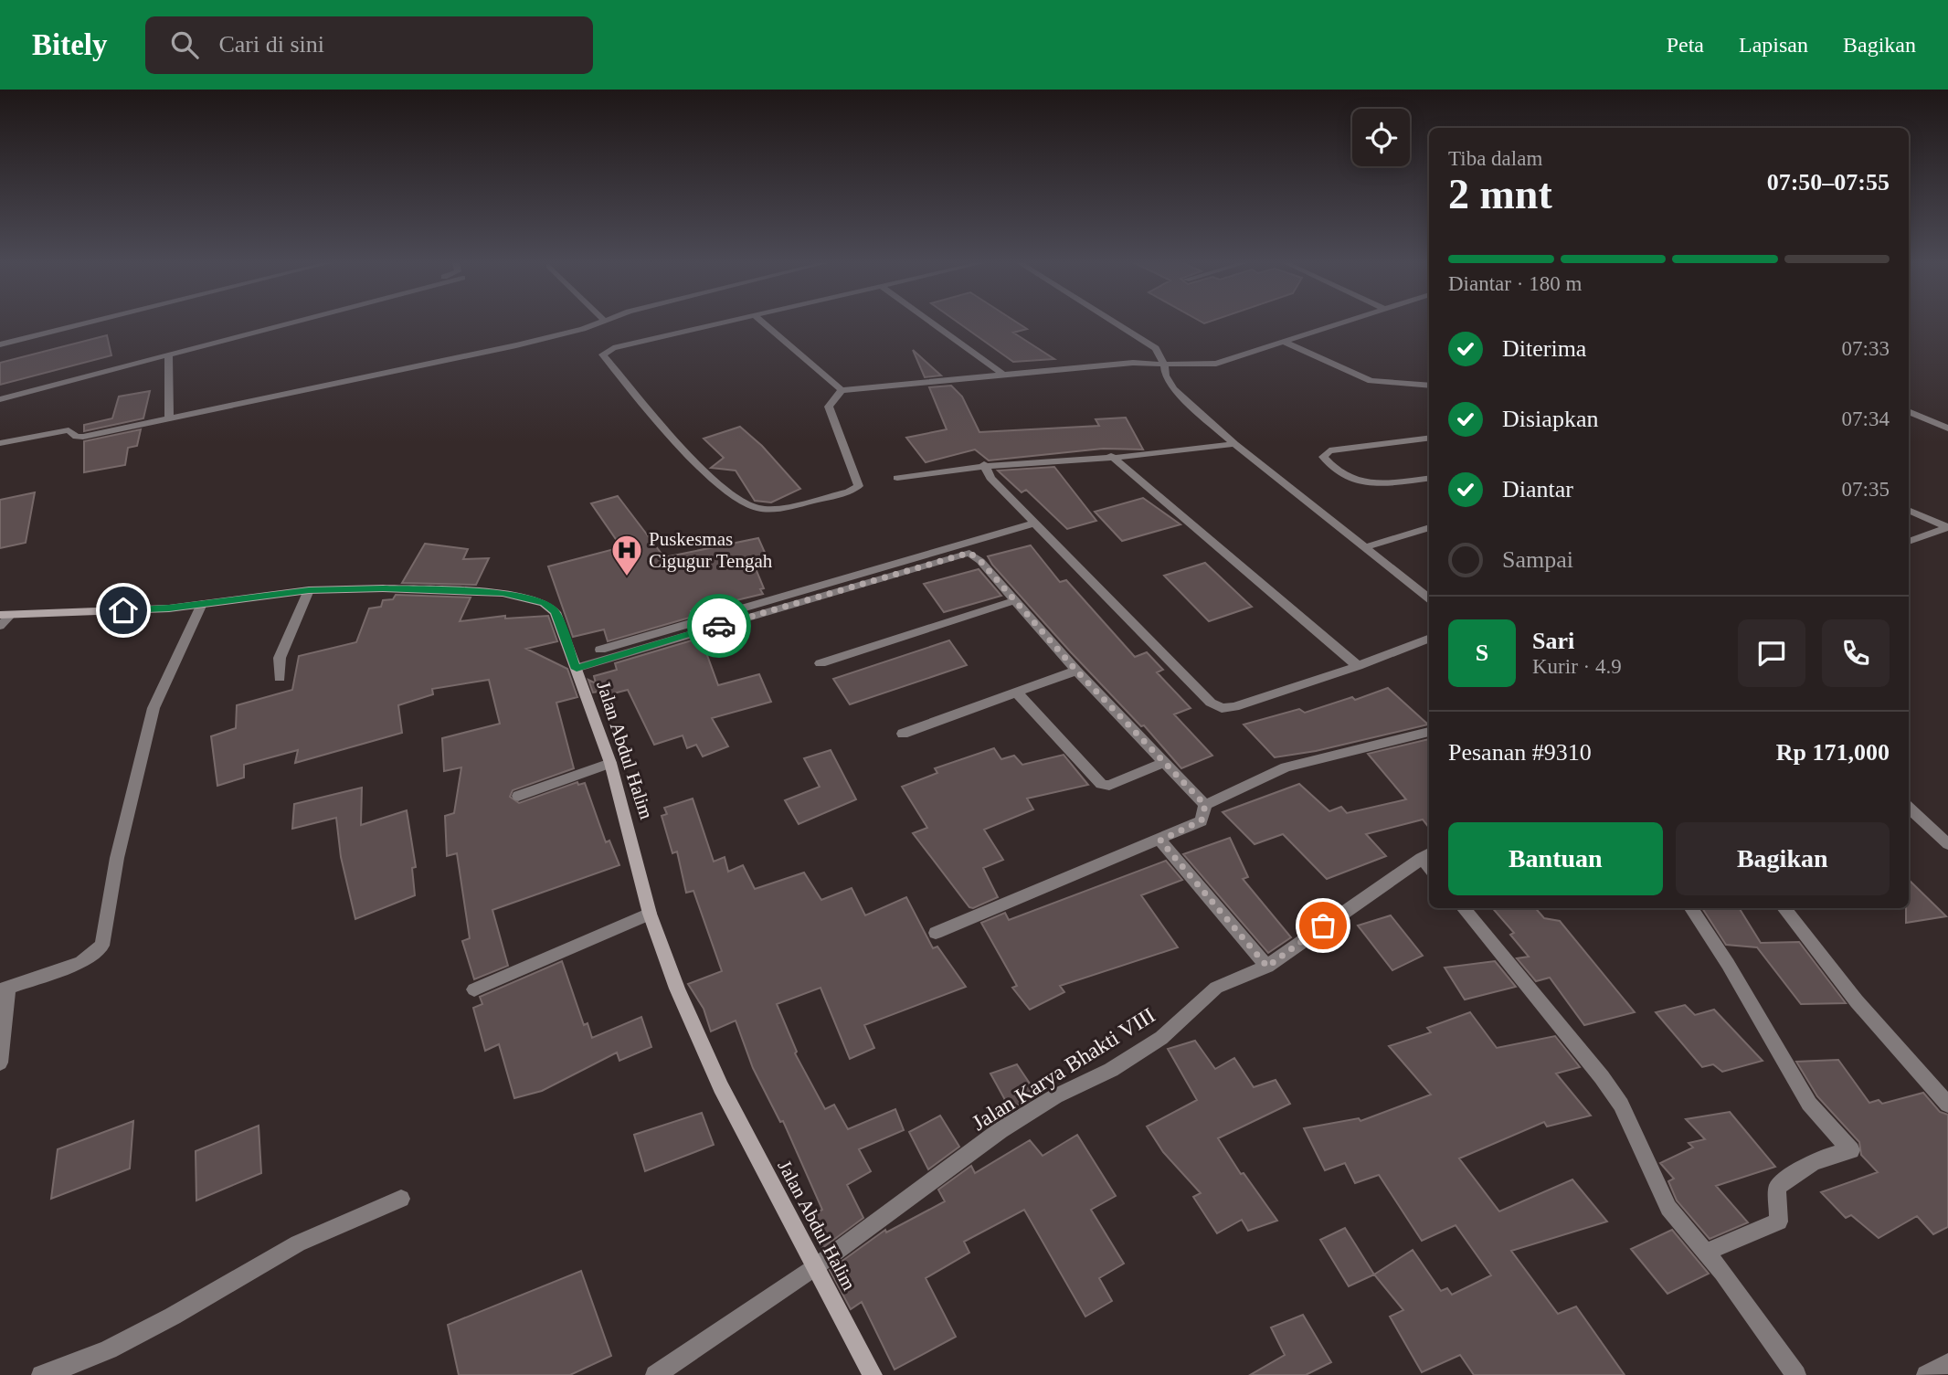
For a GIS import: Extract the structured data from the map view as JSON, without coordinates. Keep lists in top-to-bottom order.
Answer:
{
  "streets": {
    "street": ["Jalan Abdul Halim", "Jalan Karya Bhakti VIII"]
  },
  "crossings": [
    ["Jalan Abdul Halim", "Jalan Karya Bhakti VIII"]
  ],
  "places": {
    "hospital": ["Puskesmas Cigugur Tengah"]
  },
  "page": {
    "header": "Bitely",
    "search": "Cari di sini",
    "nav": ["Peta", "Lapisan", "Bagikan"],
    "heading": ["2 mnt", "Tiba dalam", "07:50–07:55"],
    "panel": [
      "Sari",
      "Kurir · 4.9",
      "Pesanan #9310",
      "Rp 171,000"
    ],
    "bar": "Diantar · 180 m",
    "list": [
      ["Diterima", "07:33"],
      ["Disiapkan", "07:34"],
      ["Diantar", "07:35"],
      "Sampai"
    ],
    "round": "S",
    "buttons": ["Bantuan", "Bagikan"]
  }
}
